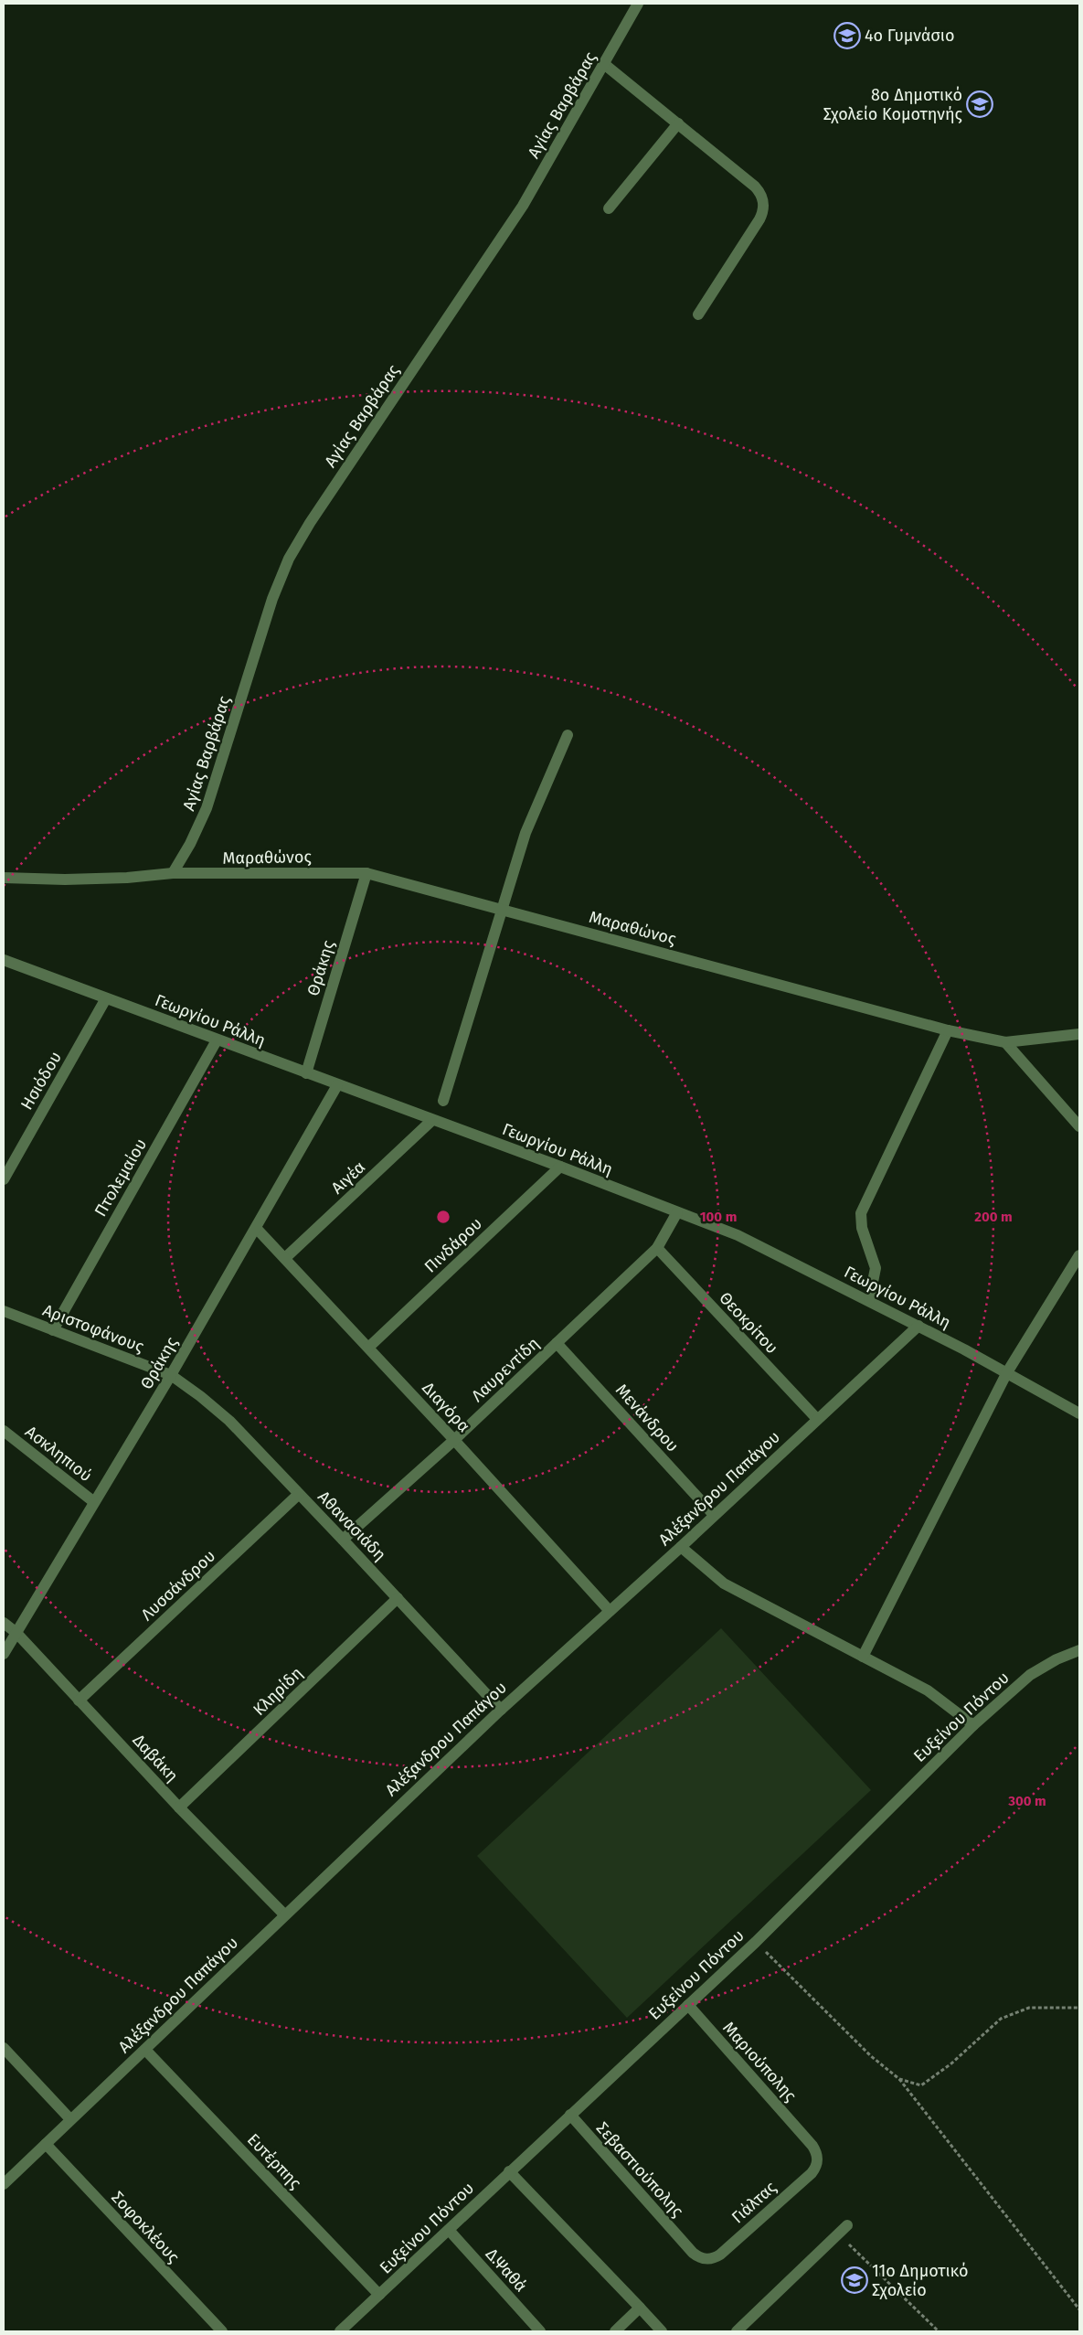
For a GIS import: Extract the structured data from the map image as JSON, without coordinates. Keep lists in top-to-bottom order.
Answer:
{
  "streets": {
    "street": [
      "Αγίας Βαρβάρας",
      "Μαραθώνος",
      "Θράκης",
      "Γεωργίου Ράλλη",
      "Ησιόδου",
      "Πτολεμαίου",
      "Αιγέα",
      "Πινδάρου",
      "Θεοκρίτου",
      "Αριστοφάνους",
      "Λαυρεντίδη",
      "Διαγόρα",
      "Μενάνδρου",
      "Ασκληπιού",
      "Αλέξανδρου Παπάγου",
      "Αθανασιάδη",
      "Λυσσάνδρου",
      "Κληρίδη",
      "Ευξείνου Πόντου",
      "Δαβάκη",
      "Μαριούπολης",
      "Ευτέρπης",
      "Σεβαστιούπολης",
      "Γιάλτας",
      "Σοφοκλέους",
      "Δ.Ψαθά"
    ]
  },
  "crossings": [
    ["Αγίας Βαρβάρας", "Μαραθώνος"],
    ["Μαραθώνος", "Θράκης"],
    ["Θράκης", "Γεωργίου Ράλλη"],
    ["Θράκης", "Αριστοφάνους"],
    ["Θράκης", "Διαγόρα"],
    ["Θράκης", "Ασκληπιού"],
    ["Θράκης", "Αθανασιάδη"],
    ["Θράκης", "Δαβάκη"],
    ["Γεωργίου Ράλλη", "Ησιόδου"],
    ["Γεωργίου Ράλλη", "Πτολεμαίου"],
    ["Γεωργίου Ράλλη", "Αιγέα"],
    ["Γεωργίου Ράλλη", "Πινδάρου"],
    ["Γεωργίου Ράλλη", "Λαυρεντίδη"],
    ["Γεωργίου Ράλλη", "Αλέξανδρου Παπάγου"],
    ["Πτολεμαίου", "Αριστοφάνους"],
    ["Αιγέα", "Διαγόρα"],
    ["Πινδάρου", "Διαγόρα"],
    ["Θεοκρίτου", "Λαυρεντίδη"],
    ["Θεοκρίτου", "Αλέξανδρου Παπάγου"],
    ["Αριστοφάνους", "Αθανασιάδη"],
    ["Λαυρεντίδη", "Διαγόρα"],
    ["Λαυρεντίδη", "Μενάνδρου"],
    ["Λαυρεντίδη", "Αθανασιάδη"],
    ["Διαγόρα", "Αλέξανδρου Παπάγου"],
    ["Μενάνδρου", "Αλέξανδρου Παπάγου"],
    ["Αλέξανδρου Παπάγου", "Αθανασιάδη"],
    ["Αλέξανδρου Παπάγου", "Δαβάκη"],
    ["Αλέξανδρου Παπάγου", "Ευτέρπης"],
    ["Αλέξανδρου Παπάγου", "Σοφοκλέους"],
    ["Αθανασιάδη", "Λυσσάνδρου"],
    ["Αθανασιάδη", "Κληρίδη"],
    ["Λυσσάνδρου", "Δαβάκη"],
    ["Κληρίδη", "Δαβάκη"],
    ["Ευξείνου Πόντου", "Μαριούπολης"],
    ["Ευξείνου Πόντου", "Ευτέρπης"],
    ["Ευξείνου Πόντου", "Σεβαστιούπολης"],
    ["Ευξείνου Πόντου", "Δ.Ψαθά"],
    ["Μαριούπολης", "Γιάλτας"],
    ["Σεβαστιούπολης", "Γιάλτας"]
  ],
  "places": {
    "school or university": ["4ο Γυμνάσιο", "8ο Δημοτικό Σχολείο Κομοτηνής", "11ο Δημοτικό Σχολείο"]
  },
  "rings": ["100 m", "200 m", "300 m"]
}
